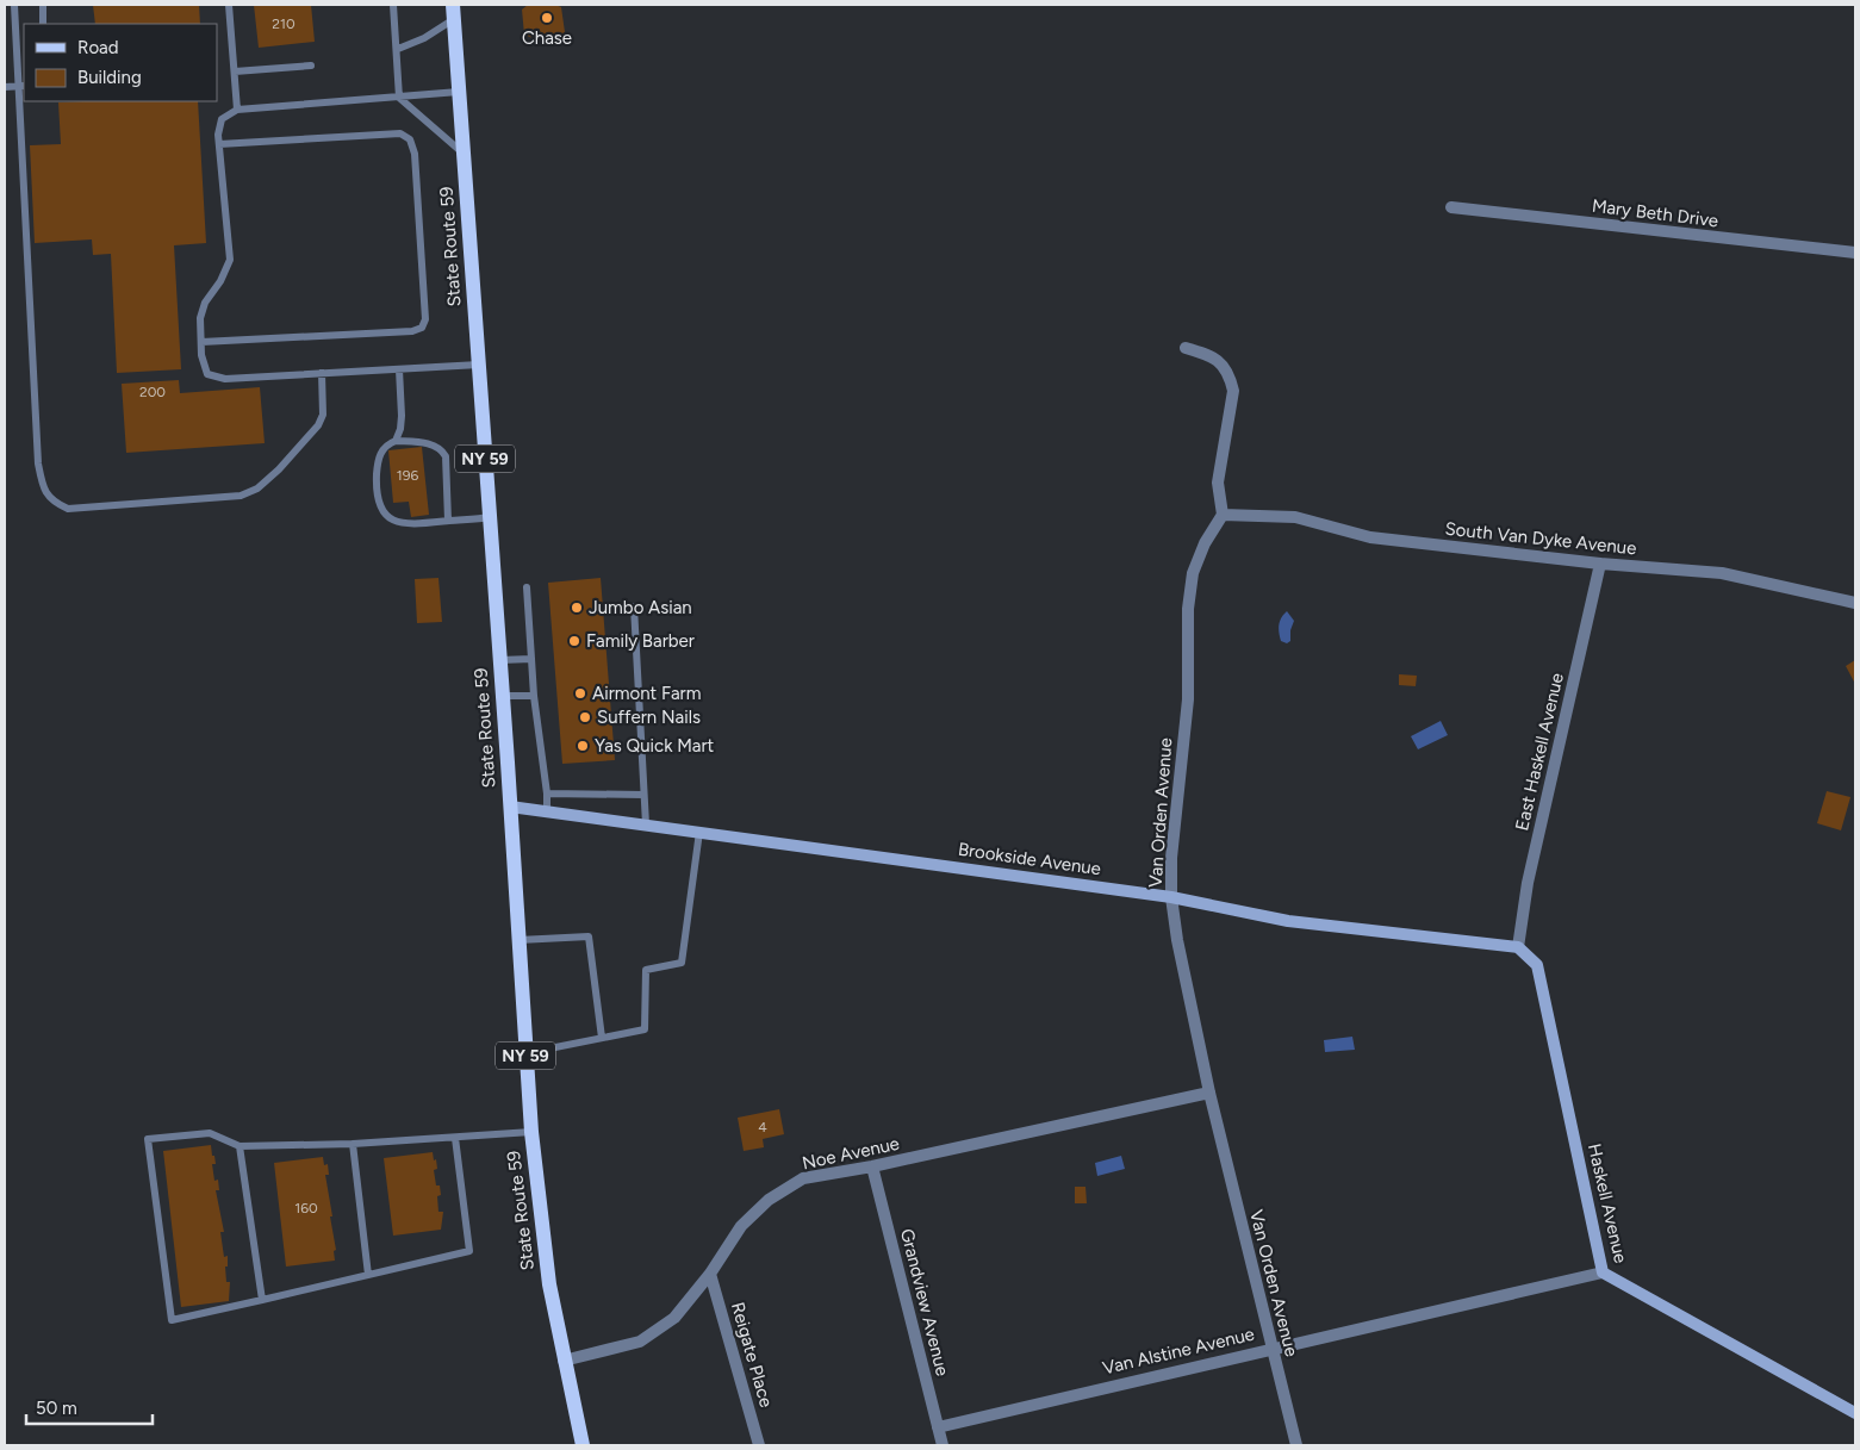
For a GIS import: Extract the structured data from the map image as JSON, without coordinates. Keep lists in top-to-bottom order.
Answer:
{
  "streets": {
    "main road": ["State Route 59", "NY 59"],
    "street": [
      "Mary Beth Drive",
      "South Van Dyke Avenue",
      "East Haskell Avenue",
      "Van Orden Avenue",
      "Brookside Avenue",
      "Noe Avenue",
      "Haskell Avenue",
      "Grandview Avenue",
      "Van Alstine Avenue",
      "Reigate Place"
    ]
  },
  "crossings": [
    ["State Route 59", "Brookside Avenue"],
    ["State Route 59", "Noe Avenue"],
    ["South Van Dyke Avenue", "East Haskell Avenue"],
    ["South Van Dyke Avenue", "Van Orden Avenue"],
    ["East Haskell Avenue", "Brookside Avenue"],
    ["East Haskell Avenue", "Haskell Avenue"],
    ["Van Orden Avenue", "Brookside Avenue"],
    ["Van Orden Avenue", "Noe Avenue"],
    ["Van Orden Avenue", "Van Alstine Avenue"],
    ["Brookside Avenue", "Haskell Avenue"],
    ["Noe Avenue", "Grandview Avenue"],
    ["Noe Avenue", "Reigate Place"],
    ["Haskell Avenue", "Van Alstine Avenue"],
    ["Grandview Avenue", "Van Alstine Avenue"]
  ],
  "places": [
    "Chase",
    "Jumbo Asian",
    "Family Barber",
    "Airmont Farm",
    "Suffern Nails",
    "Yas Quick Mart"
  ],
  "house_numbers": [
    "210",
    "200",
    "196",
    "4",
    "160"
  ],
  "legend": ["Road", "Building"],
  "scale_bar": "50 m"
}
